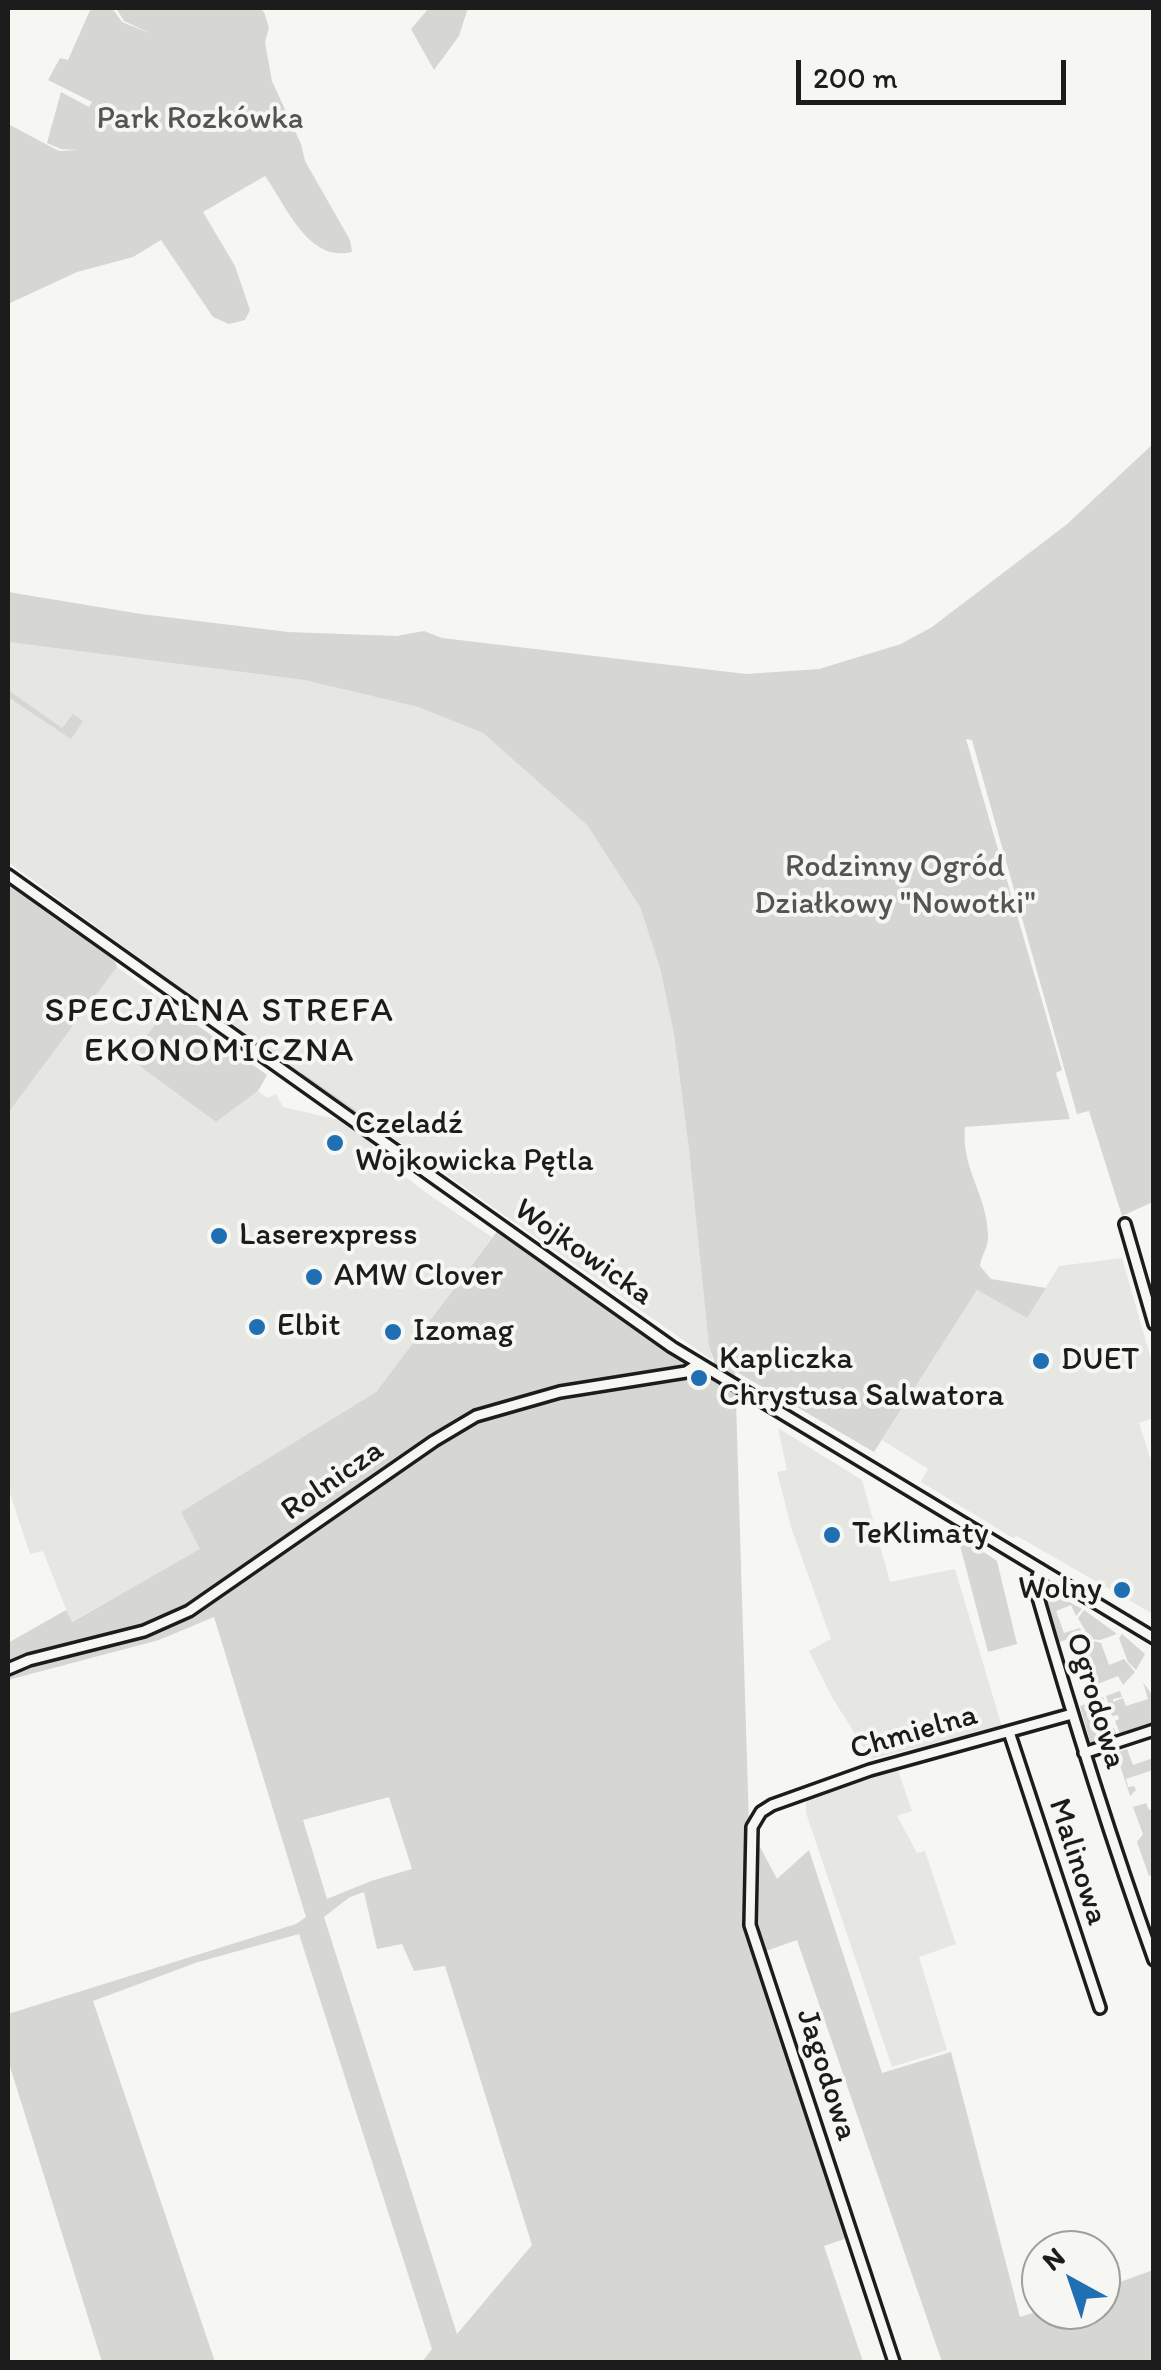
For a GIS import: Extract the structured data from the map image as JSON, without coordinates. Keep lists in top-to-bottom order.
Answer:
{
  "streets": {
    "street": [
      "Wojkowicka",
      "Rolnicza",
      "Ogrodowa",
      "Chmielna",
      "Malinowa",
      "Jagodowa"
    ]
  },
  "crossings": [
    ["Wojkowicka", "Rolnicza"],
    ["Wojkowicka", "Ogrodowa"],
    ["Ogrodowa", "Chmielna"],
    ["Chmielna", "Malinowa"],
    ["Chmielna", "Jagodowa"]
  ],
  "districts": ["SPECJALNA STREFA EKONOMICZNA"],
  "parks": ["Park Rozkówka", "Rodzinny Ogród Działkowy \"Nowotki\""],
  "places": [
    "Czeladź Wojkowicka Pętla",
    "Laserexpress",
    "AMW Clover",
    "Elbit",
    "Izomag",
    "DUET",
    "Kapliczka Chrystusa Salwatora",
    "TeKlimaty",
    "Wolny"
  ],
  "scale_bar": "200 m",
  "north": "top left"
}
